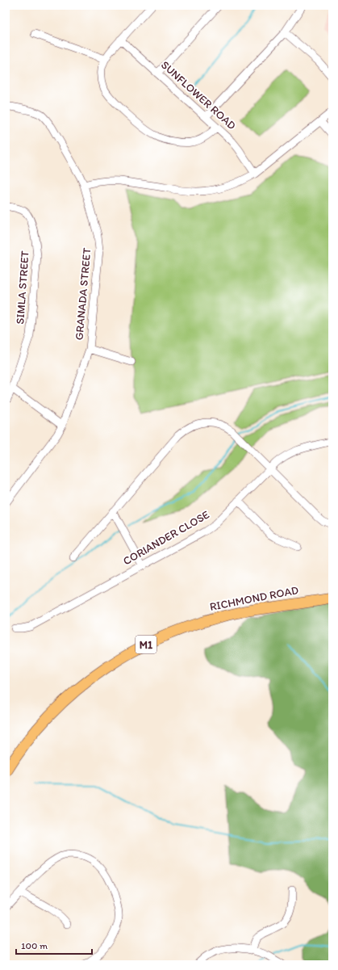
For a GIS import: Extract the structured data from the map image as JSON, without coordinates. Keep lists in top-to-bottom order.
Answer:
{
  "streets": {
    "highway": ["RICHMOND ROAD", "M1"],
    "street": [
      "SUNFLOWER ROAD",
      "SIMLA STREET",
      "GRANADA STREET",
      "CORIANDER CLOSE"
    ]
  },
  "scale_bar": "100 m"
}
